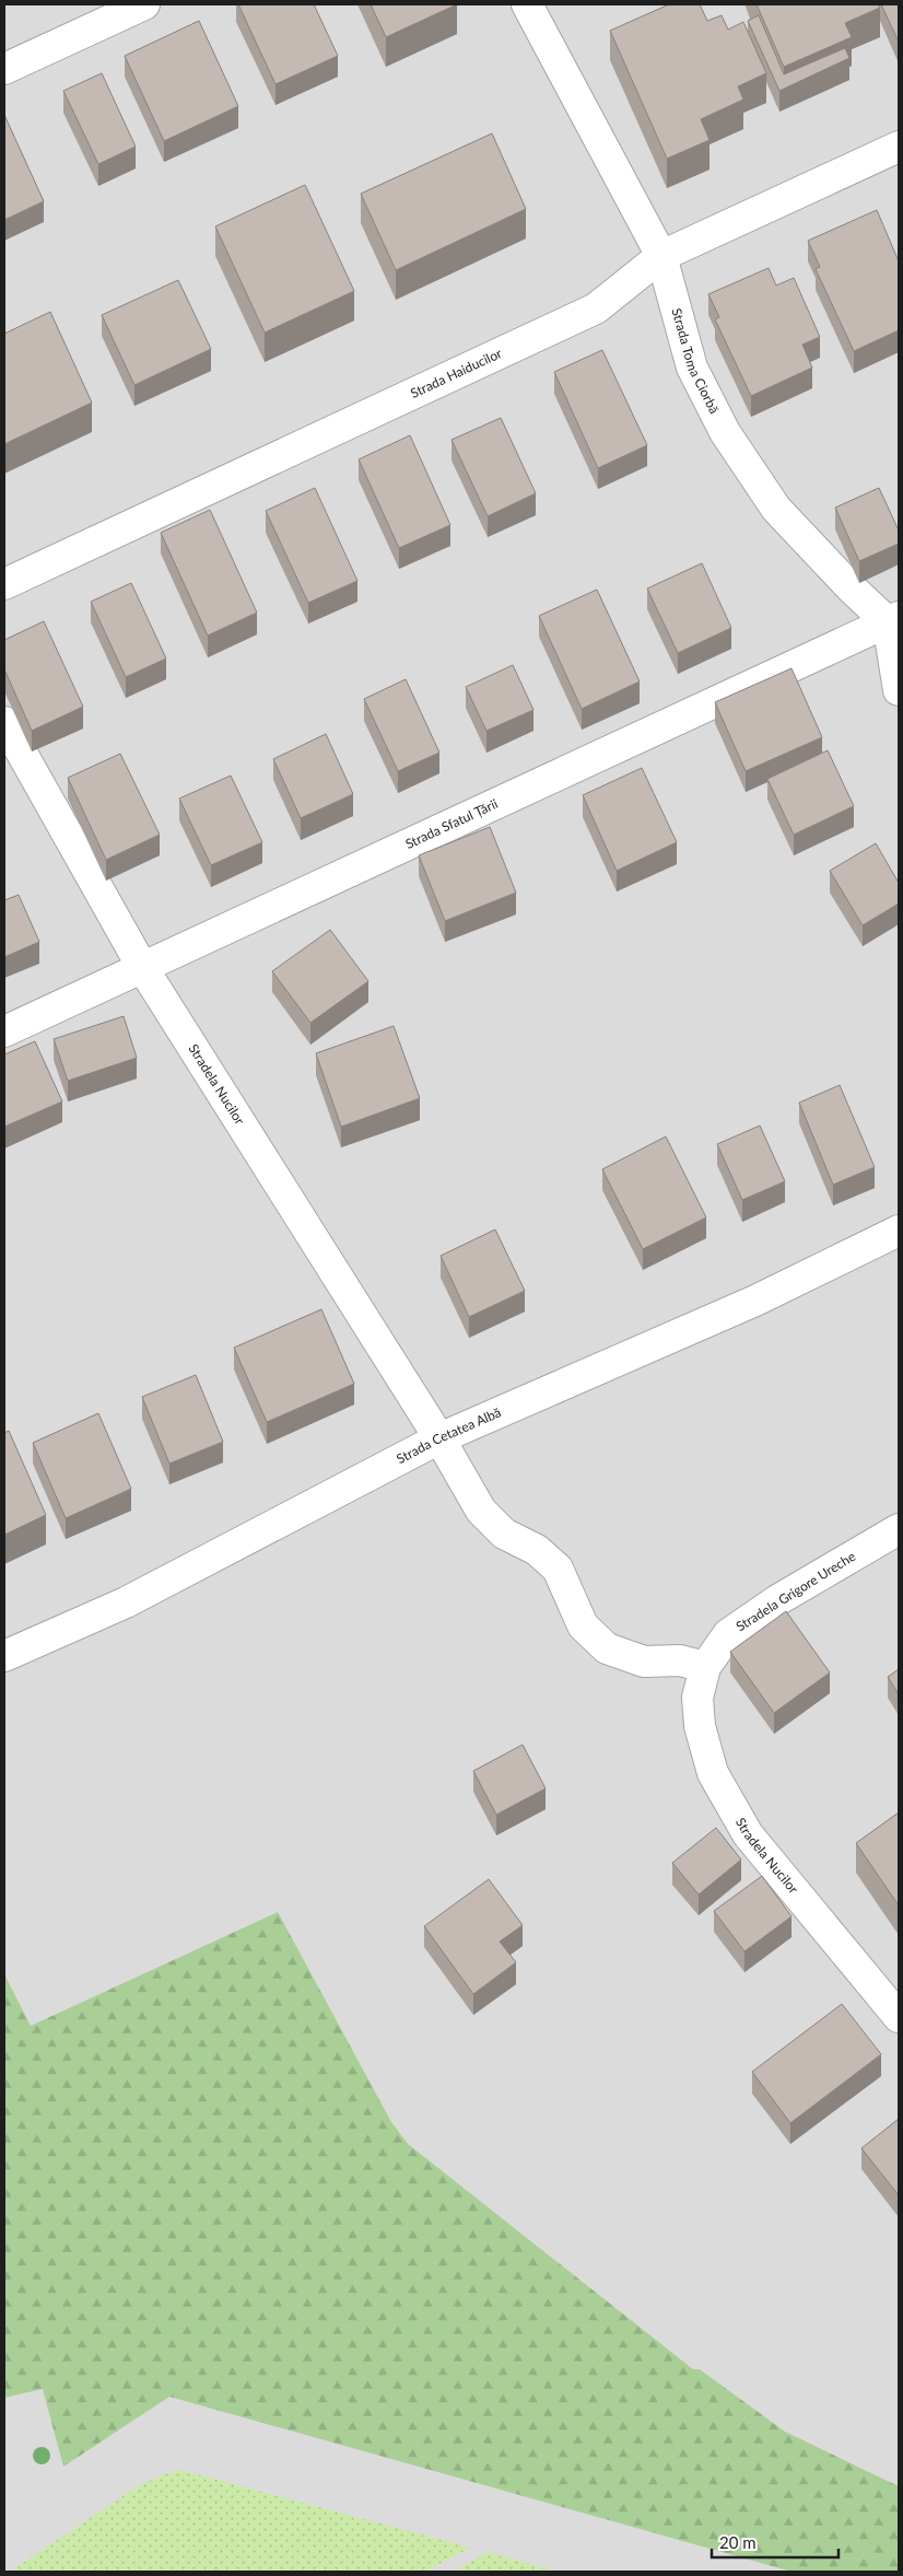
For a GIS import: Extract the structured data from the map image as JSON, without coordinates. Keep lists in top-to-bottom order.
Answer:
{
  "streets": {
    "street": [
      "Strada Toma Ciorbă",
      "Strada Haiducilor",
      "Strada Sfatul Țării",
      "Stradela Nucilor",
      "Strada Cetatea Albă",
      "Stradela Grigore Ureche"
    ]
  },
  "crossings": [
    ["Strada Toma Ciorbă", "Strada Haiducilor"],
    ["Strada Toma Ciorbă", "Strada Sfatul Țării"],
    ["Strada Sfatul Țării", "Stradela Nucilor"],
    ["Stradela Nucilor", "Strada Cetatea Albă"],
    ["Stradela Nucilor", "Stradela Grigore Ureche"]
  ],
  "scale_bar": "20 m"
}
